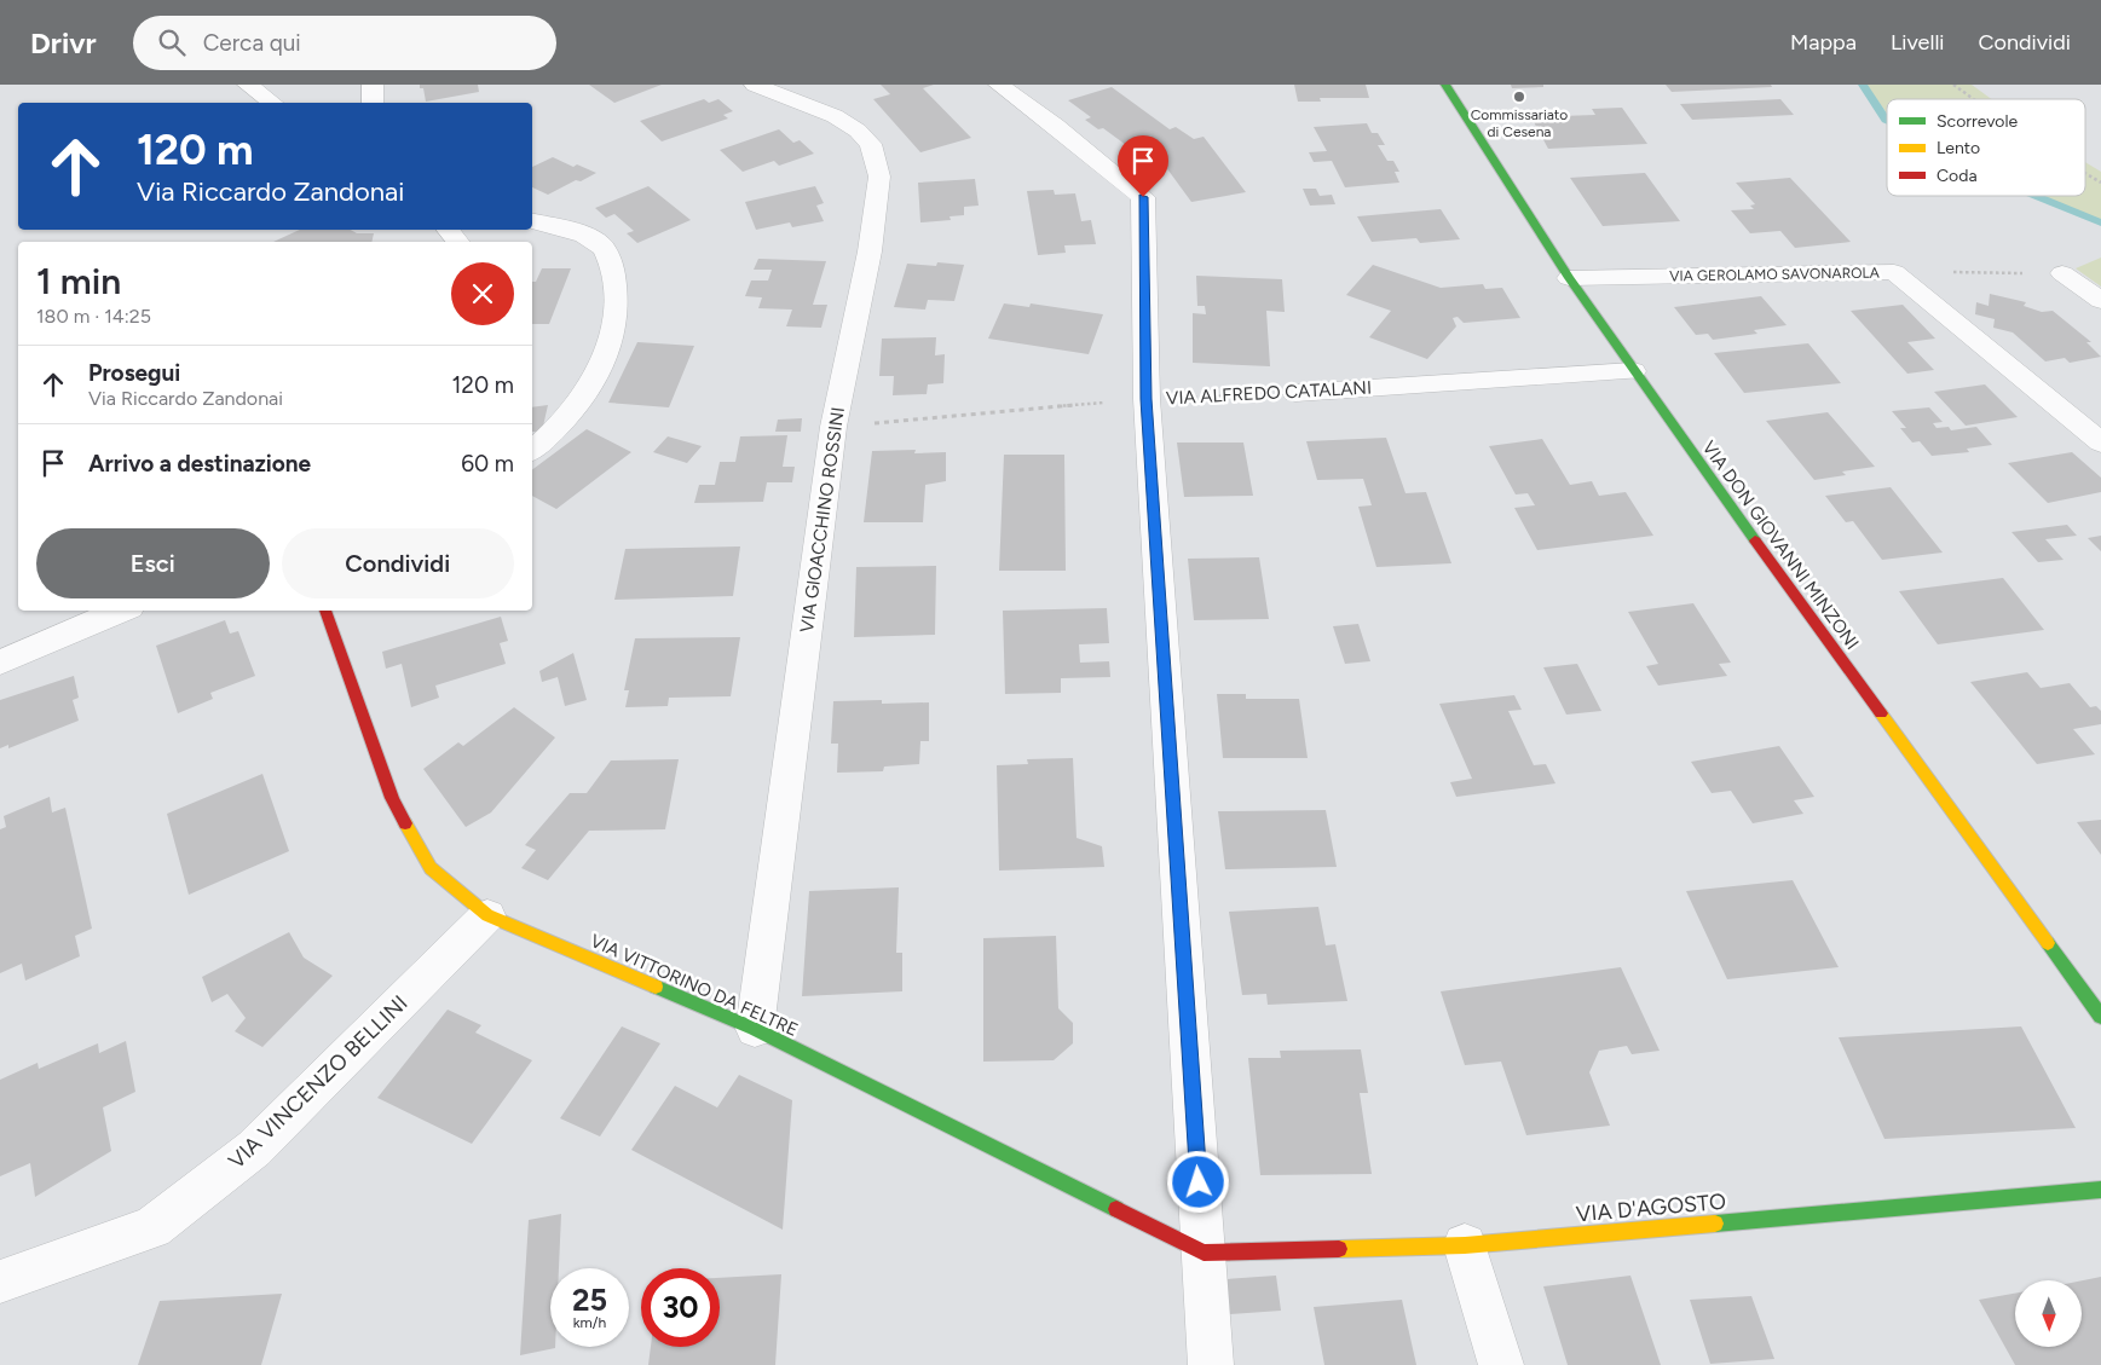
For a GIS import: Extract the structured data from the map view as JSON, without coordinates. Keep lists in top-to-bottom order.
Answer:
{
  "streets": {
    "street": [
      "VIA GEROLAMO SAVONAROLA",
      "VIA ALFREDO CATALANI",
      "VIA GIOACCHINO ROSSINI",
      "VIA DON GIOVANNI MINZONI",
      "VIA VITTORINO DA FELTRE",
      "VIA VINCENZO BELLINI",
      "VIA D'AGOSTO"
    ]
  },
  "crossings": [
    ["VIA GEROLAMO SAVONAROLA", "VIA DON GIOVANNI MINZONI"],
    ["VIA ALFREDO CATALANI", "VIA GIOACCHINO ROSSINI"],
    ["VIA ALFREDO CATALANI", "VIA DON GIOVANNI MINZONI"],
    ["VIA GIOACCHINO ROSSINI", "VIA VITTORINO DA FELTRE"],
    ["VIA VITTORINO DA FELTRE", "VIA VINCENZO BELLINI"],
    ["VIA VITTORINO DA FELTRE", "VIA D'AGOSTO"]
  ],
  "places": ["Commissariato di Cesena"],
  "legend": ["Scorrevole", "Lento", "Coda"],
  "north": "bottom",
  "page": {
    "header": "Drivr",
    "search": "Cerca qui",
    "nav": ["Mappa", "Livelli", "Condividi"],
    "turn": ["120 m", "Via Riccardo Zandonai"],
    "heading": ["1 min", "180 m · 14:25"],
    "list": [
      {
        "name": "Prosegui",
        "note": "Via Riccardo Zandonai",
        "value": "120 m"
      },
      {
        "name": "Arrivo a destinazione",
        "value": "60 m"
      }
    ],
    "buttons": ["Esci", "Condividi"],
    "speed": "25 km/h",
    "limit": "30"
  }
}
